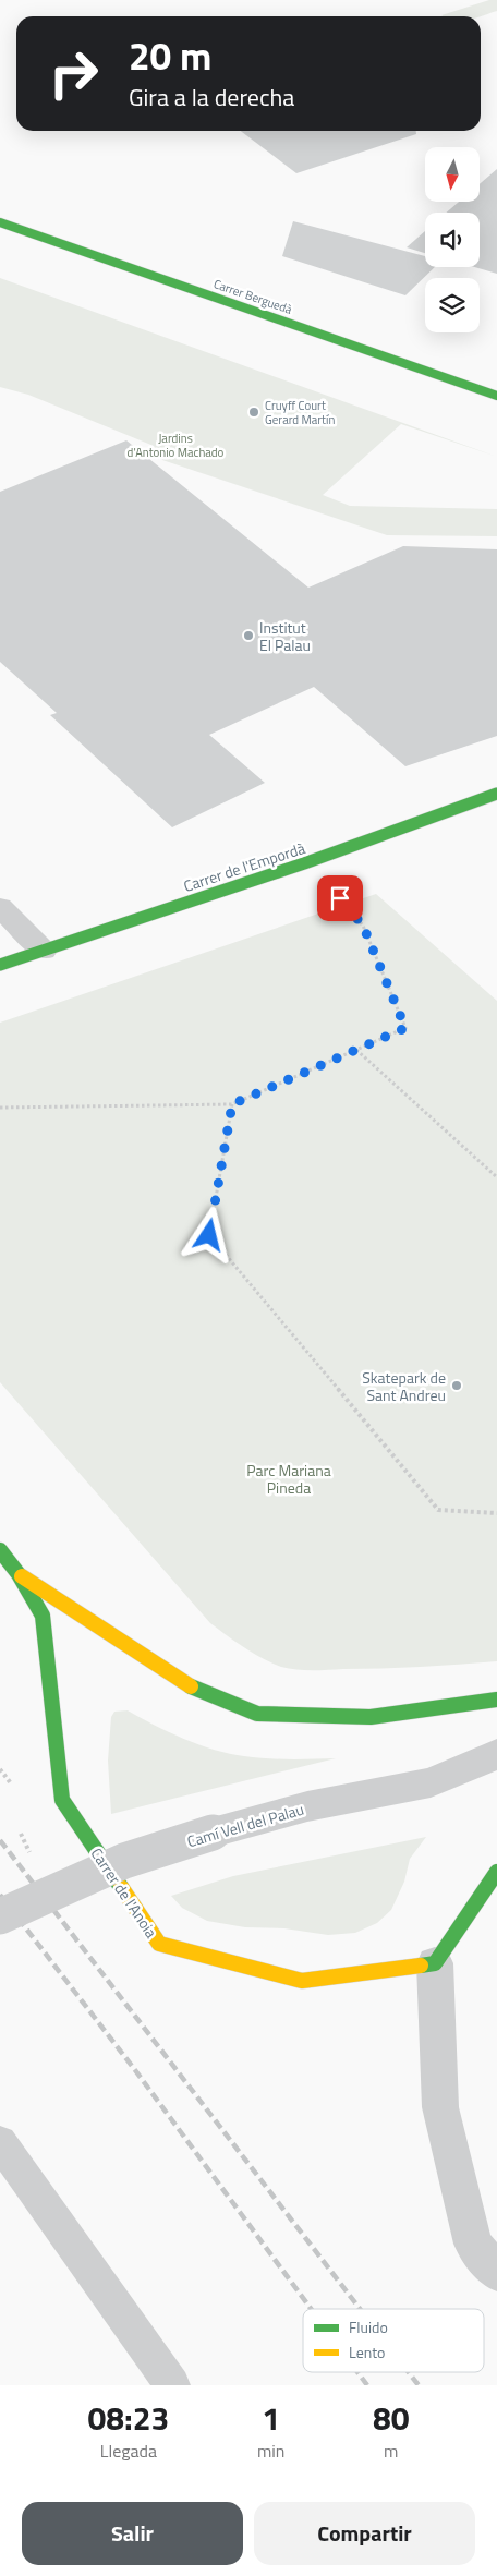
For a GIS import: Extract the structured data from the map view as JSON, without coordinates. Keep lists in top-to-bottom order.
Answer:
{
  "streets": {
    "street": [
      "Carrer Berguedà",
      "Carrer de l'Empordà",
      "Camí Vell del Palau",
      "Carrer de l'Anoia"
    ]
  },
  "parks": ["Jardins d'Antonio Machado", "Parc Mariana Pineda"],
  "places": ["Cruyff Court Gerard Martín", "Institut El Palau", "Skatepark de Sant Andreu"],
  "legend": ["Fluido", "Lento"],
  "north": "bottom",
  "page": {
    "turn": ["20 m", "Gira a la derecha"],
    "eta": [
      "08:23",
      "Llegada",
      "1",
      "min",
      "80",
      "m"
    ],
    "buttons": ["Salir", "Compartir"]
  }
}
